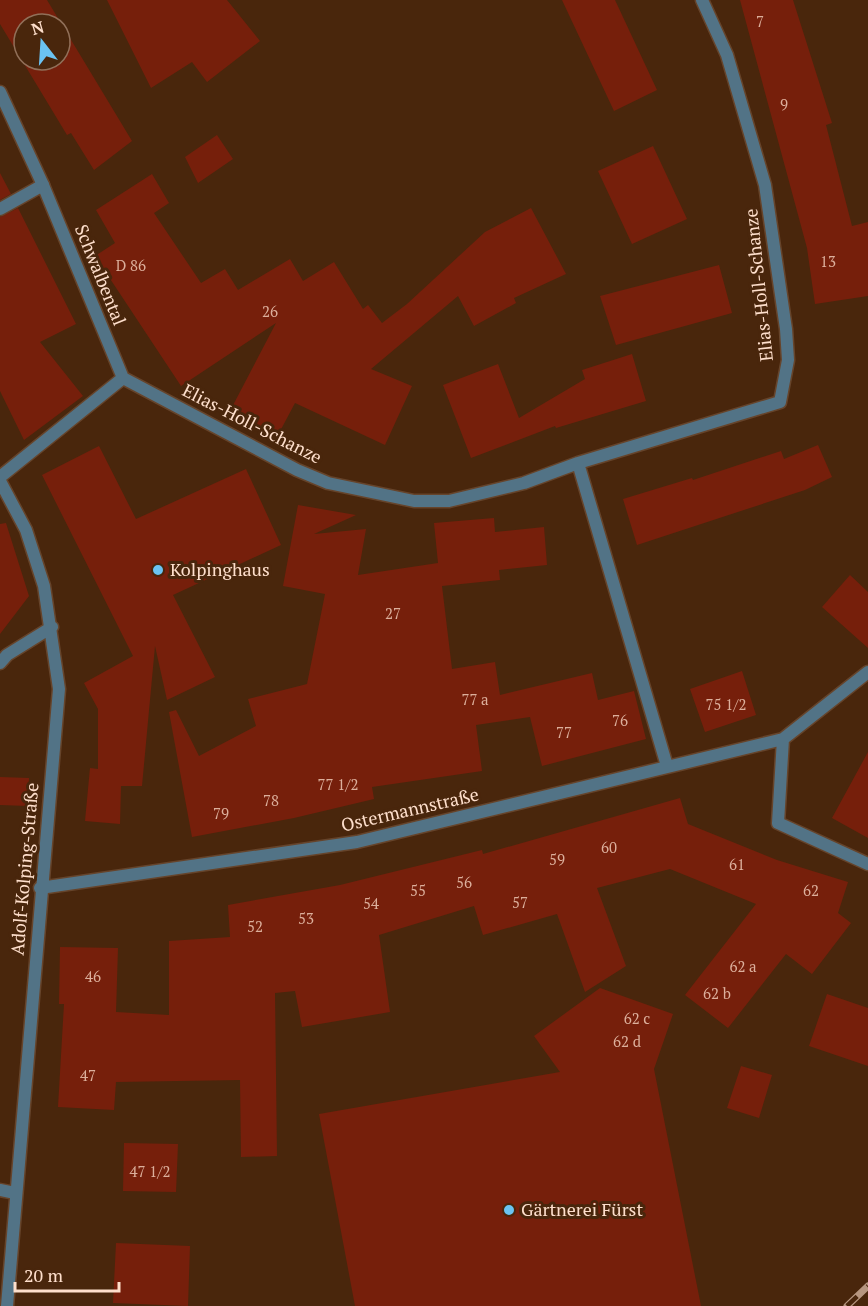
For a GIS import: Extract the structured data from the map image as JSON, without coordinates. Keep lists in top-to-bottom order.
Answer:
{
  "streets": {
    "street": [
      "Schwalbental",
      "Elias-Holl-Schanze",
      "Ostermannstraße",
      "Adolf-Kolping-Straße"
    ]
  },
  "crossings": [
    ["Schwalbental", "Elias-Holl-Schanze"],
    ["Ostermannstraße", "Adolf-Kolping-Straße"]
  ],
  "places": ["Kolpinghaus", "Gärtnerei Fürst"],
  "house_numbers": [
    "7",
    "9",
    "13",
    "D 86",
    "26",
    "27",
    "77 a",
    "75 1/2",
    "76",
    "77",
    "77 1/2",
    "78",
    "79",
    "60",
    "59",
    "61",
    "56",
    "55",
    "62",
    "57",
    "54",
    "53",
    "52",
    "62 a",
    "46",
    "62 b",
    "62 c",
    "62 d",
    "47",
    "47 1/2"
  ],
  "scale_bar": "20 m",
  "north": "top"
}
